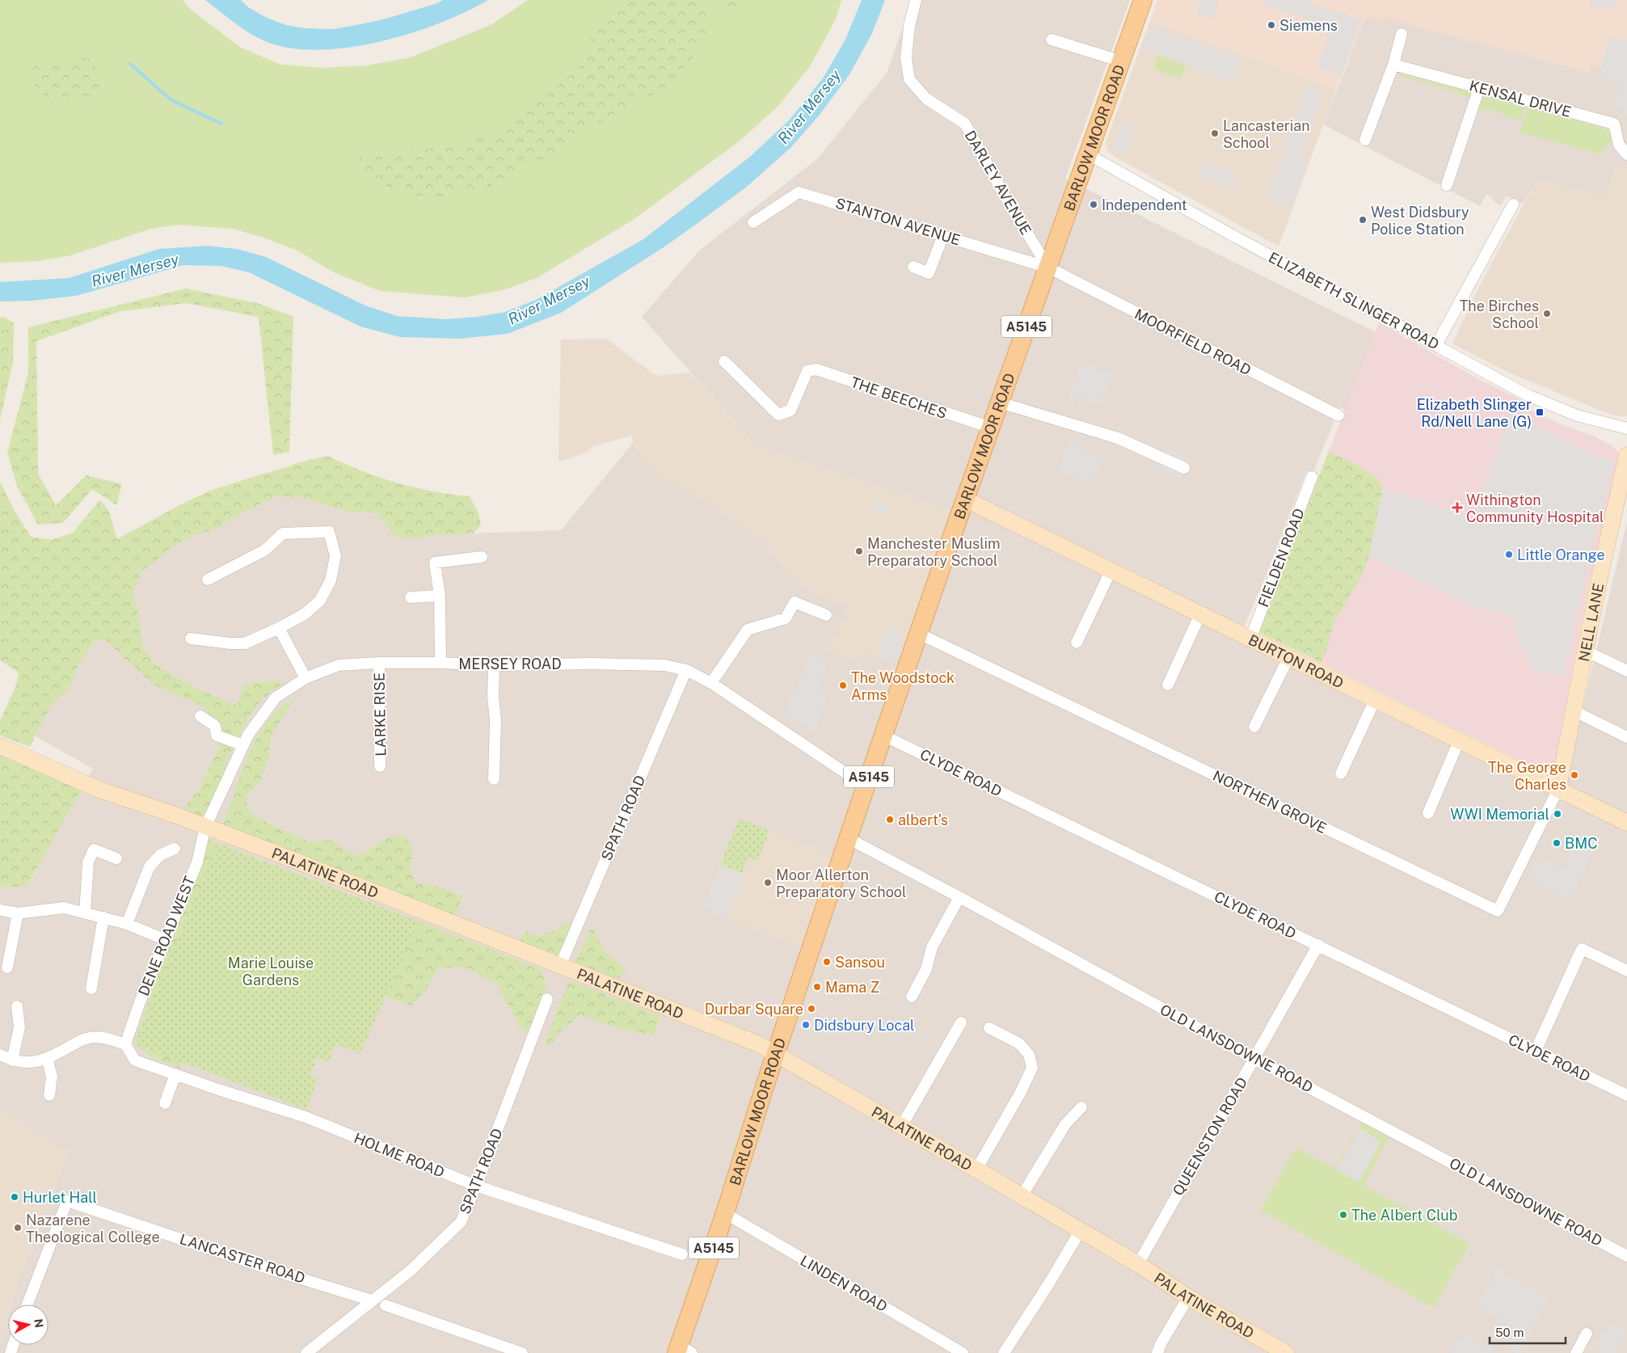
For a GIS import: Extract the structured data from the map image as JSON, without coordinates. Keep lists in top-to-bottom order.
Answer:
{
  "streets": {
    "main road": [
      "BARLOW MOOR ROAD",
      "A5145",
      "NELL LANE",
      "BURTON ROAD",
      "PALATINE ROAD"
    ],
    "street": [
      "KENSAL DRIVE",
      "DARLEY AVENUE",
      "STANTON AVENUE",
      "ELIZABETH SLINGER ROAD",
      "MOORFIELD ROAD",
      "THE BEECHES",
      "FIELDEN ROAD",
      "MERSEY ROAD",
      "LARKE RISE",
      "CLYDE ROAD",
      "NORTHEN GROVE",
      "SPATH ROAD",
      "DENE ROAD WEST",
      "OLD LANSDOWNE ROAD",
      "QUEENSTON ROAD",
      "HOLME ROAD",
      "LANCASTER ROAD",
      "LINDEN ROAD"
    ]
  },
  "crossings": [
    ["BARLOW MOOR ROAD", "DARLEY AVENUE"],
    ["BARLOW MOOR ROAD", "STANTON AVENUE"],
    ["BARLOW MOOR ROAD", "ELIZABETH SLINGER ROAD"],
    ["BARLOW MOOR ROAD", "MOORFIELD ROAD"],
    ["BARLOW MOOR ROAD", "THE BEECHES"],
    ["BARLOW MOOR ROAD", "BURTON ROAD"],
    ["BARLOW MOOR ROAD", "MERSEY ROAD"],
    ["BARLOW MOOR ROAD", "CLYDE ROAD"],
    ["BARLOW MOOR ROAD", "NORTHEN GROVE"],
    ["BARLOW MOOR ROAD", "PALATINE ROAD"],
    ["BARLOW MOOR ROAD", "OLD LANSDOWNE ROAD"],
    ["BARLOW MOOR ROAD", "LINDEN ROAD"],
    ["DARLEY AVENUE", "STANTON AVENUE"],
    ["DARLEY AVENUE", "MOORFIELD ROAD"],
    ["STANTON AVENUE", "MOORFIELD ROAD"],
    ["FIELDEN ROAD", "BURTON ROAD"],
    ["NELL LANE", "BURTON ROAD"],
    ["NELL LANE", "NORTHEN GROVE"],
    ["BURTON ROAD", "NORTHEN GROVE"],
    ["MERSEY ROAD", "LARKE RISE"],
    ["MERSEY ROAD", "SPATH ROAD"],
    ["MERSEY ROAD", "PALATINE ROAD"],
    ["MERSEY ROAD", "DENE ROAD WEST"],
    ["CLYDE ROAD", "QUEENSTON ROAD"],
    ["SPATH ROAD", "PALATINE ROAD"],
    ["SPATH ROAD", "HOLME ROAD"],
    ["SPATH ROAD", "LANCASTER ROAD"],
    ["PALATINE ROAD", "DENE ROAD WEST"],
    ["PALATINE ROAD", "QUEENSTON ROAD"],
    ["DENE ROAD WEST", "HOLME ROAD"],
    ["OLD LANSDOWNE ROAD", "QUEENSTON ROAD"]
  ],
  "water": ["River Mersey"],
  "parks": ["Marie Louise Gardens"],
  "places": {
    "other": [
      "Siemens",
      "Lancasterian School",
      "Independent",
      "West Didsbury Police Station",
      "The Birches School",
      "Manchester Muslim Preparatory School",
      "Little Orange",
      "The Woodstock Arms",
      "The George Charles",
      "WWI Memorial",
      "albert's",
      "BMC",
      "Moor Allerton Preparatory School",
      "Sansou",
      "Mama Z",
      "Durbar Square",
      "Didsbury Local",
      "Hurlet Hall",
      "The Albert Club",
      "Nazarene Theological College"
    ],
    "transit": ["Elizabeth Slinger Rd/Nell Lane (G)"],
    "health": ["Withington Community Hospital"]
  },
  "scale_bar": "50 m",
  "north": "right"
}
